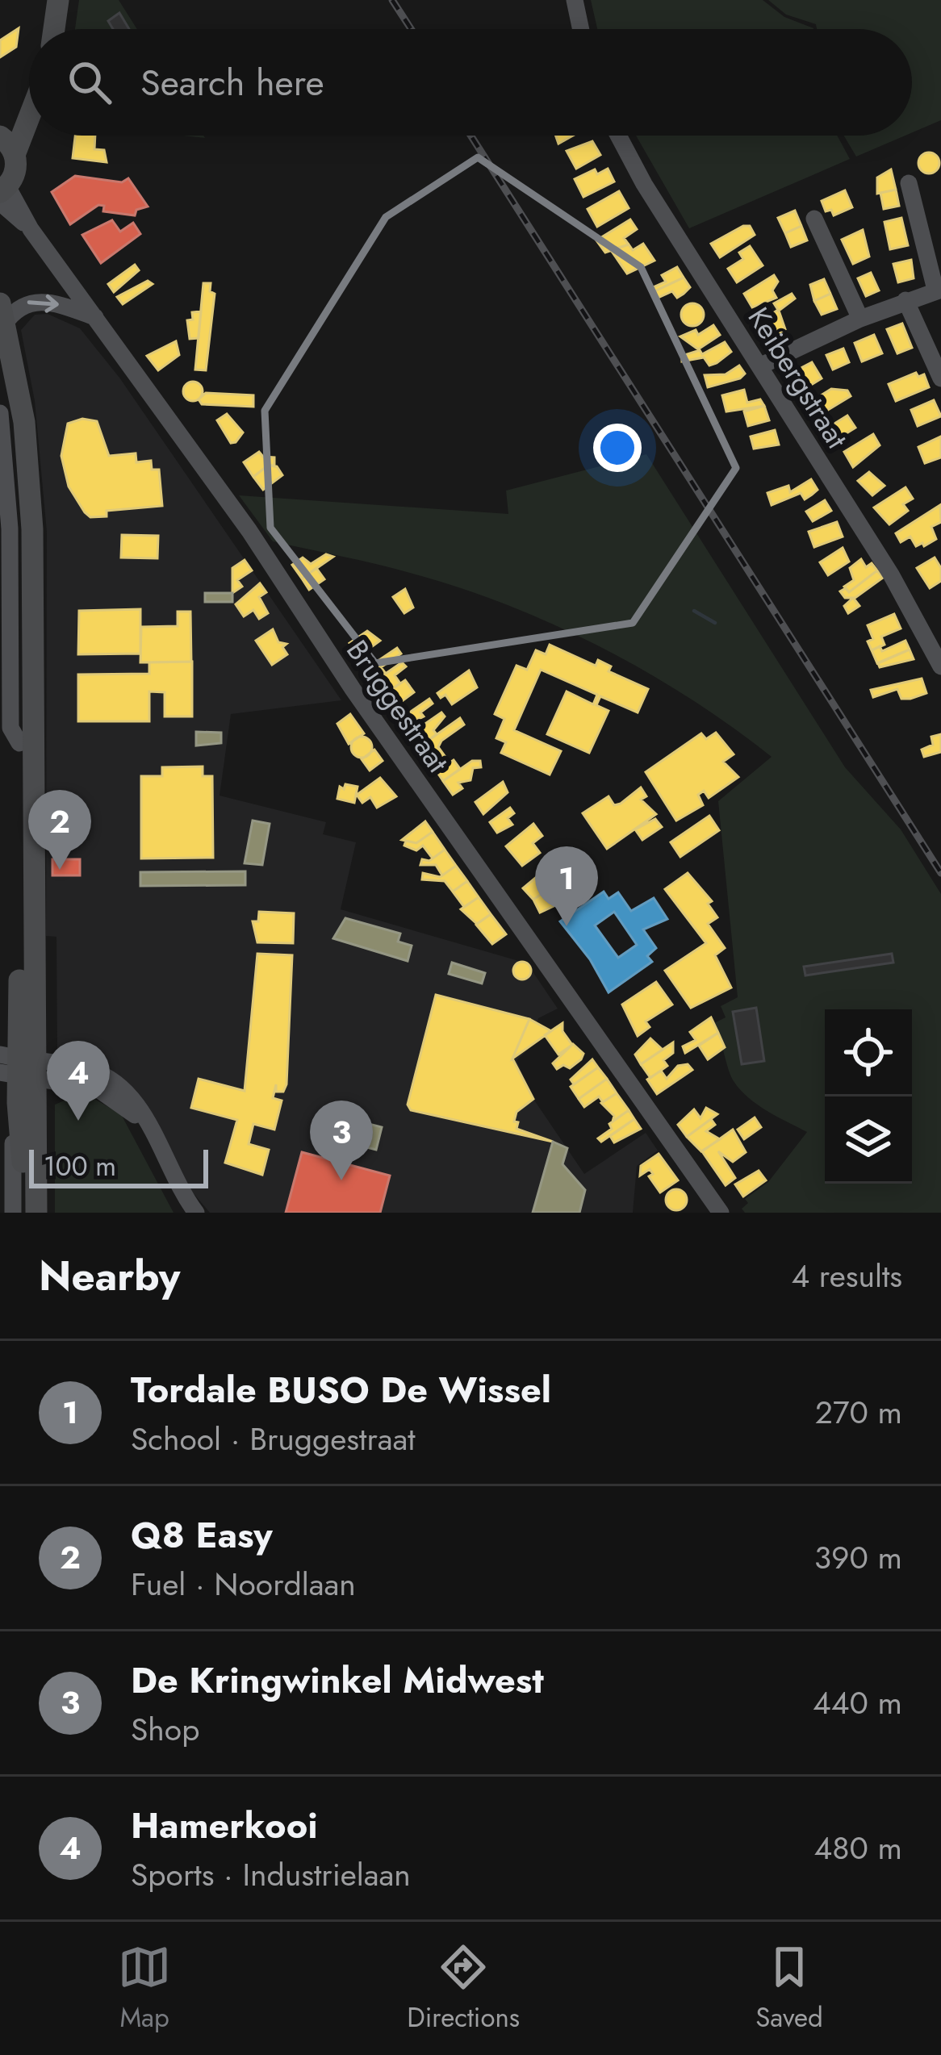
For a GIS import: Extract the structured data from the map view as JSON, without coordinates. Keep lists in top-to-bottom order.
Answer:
{
  "streets": {
    "street": ["Keibergstraat", "Bruggestraat"]
  },
  "scale_bar": "100 m",
  "page": {
    "search": "Search here",
    "pins": [
      "2",
      "1",
      "4",
      "3"
    ],
    "scale": "100 m",
    "heading": ["Nearby", "4 results"],
    "list": [
      {
        "mark": "1",
        "name": "Tordale BUSO De Wissel",
        "note": "School · Bruggestraat",
        "value": "270 m"
      },
      {
        "mark": "2",
        "name": "Q8 Easy",
        "note": "Fuel · Noordlaan",
        "value": "390 m"
      },
      {
        "mark": "3",
        "name": "De Kringwinkel Midwest",
        "note": "Shop",
        "value": "440 m"
      },
      {
        "mark": "4",
        "name": "Hamerkooi",
        "note": "Sports · Industrielaan",
        "value": "480 m"
      }
    ],
    "nav": ["Map", "Directions", "Saved"]
  }
}
